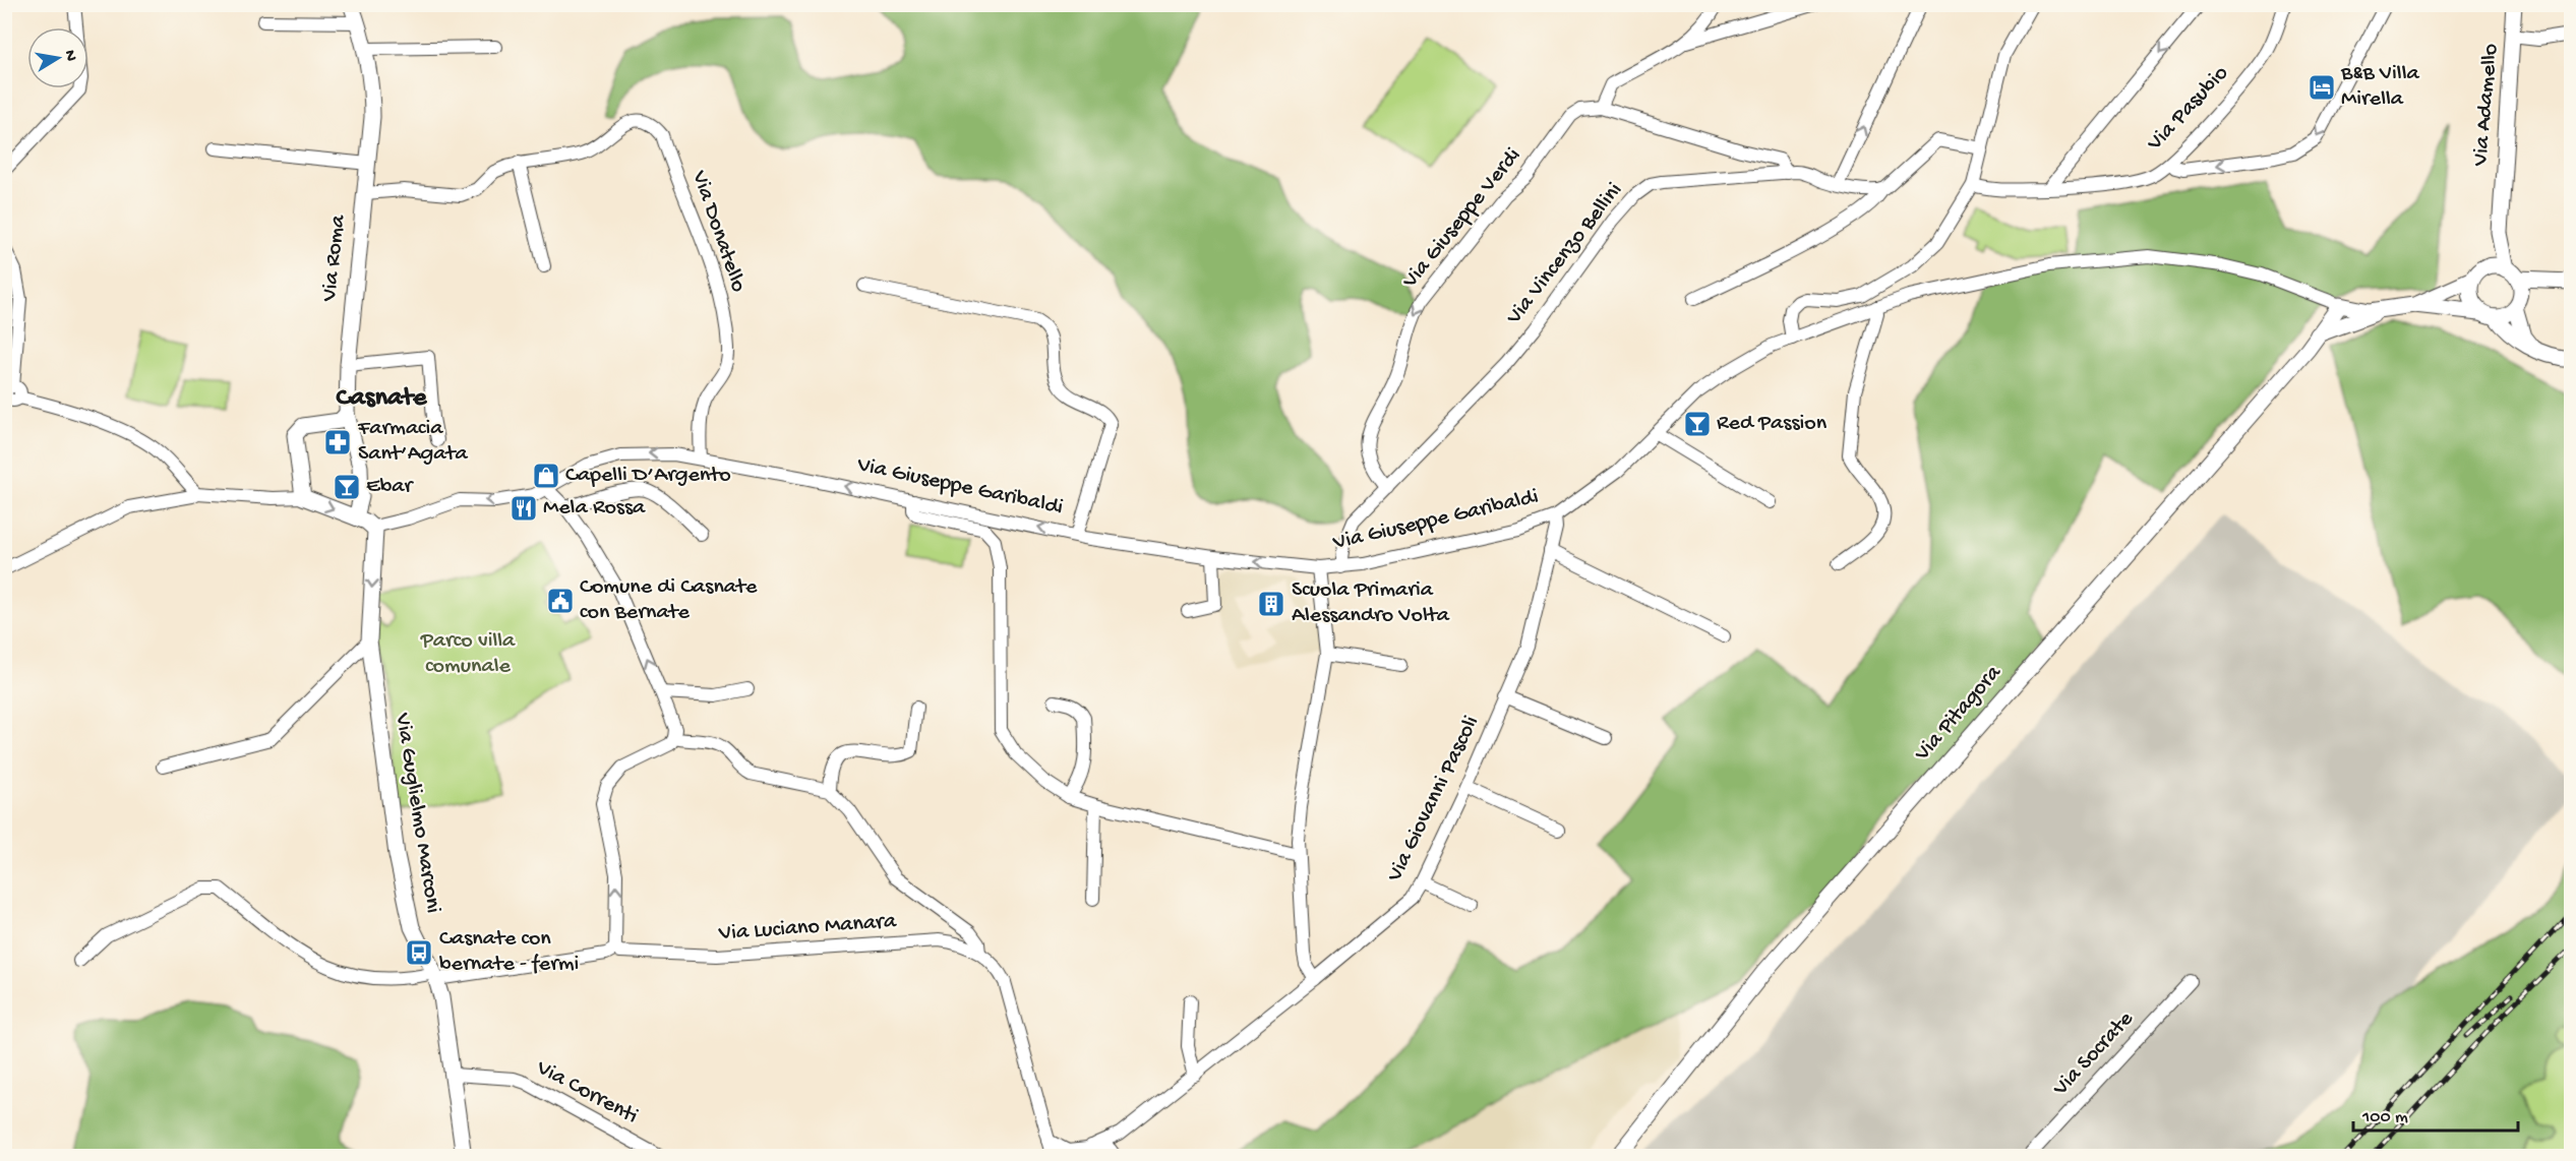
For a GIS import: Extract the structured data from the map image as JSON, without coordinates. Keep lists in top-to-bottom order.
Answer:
{
  "streets": {
    "street": [
      "Via Adamello",
      "Via Pasubio",
      "Via Giuseppe Verdi",
      "Via Donatello",
      "Via Vincenzo Bellini",
      "Via Roma",
      "Via Giuseppe Garibaldi",
      "Via Pitagora",
      "Via Giovanni Pascoli",
      "Via Guglielmo Marconi",
      "Via Luciano Manara",
      "Via Socrate",
      "Via Correnti"
    ]
  },
  "crossings": [
    ["Via Adamello", "Via Giuseppe Garibaldi"],
    ["Via Giuseppe Verdi", "Via Vincenzo Bellini"],
    ["Via Donatello", "Via Giuseppe Garibaldi"],
    ["Via Vincenzo Bellini", "Via Giuseppe Garibaldi"],
    ["Via Giuseppe Garibaldi", "Via Pitagora"],
    ["Via Giuseppe Garibaldi", "Via Giovanni Pascoli"],
    ["Via Giuseppe Garibaldi", "Via Guglielmo Marconi"],
    ["Via Guglielmo Marconi", "Via Luciano Manara"],
    ["Via Guglielmo Marconi", "Via Correnti"]
  ],
  "one_way": ["Via Giuseppe Verdi", "Via Giuseppe Garibaldi"],
  "districts": ["Casnate"],
  "parks": ["Parco villa comunale"],
  "places": {
    "hotel": ["B&B Villa Mirella"],
    "bar": ["Red Passion", "Ebar"],
    "pharmacy": ["Farmacia Sant’Agata"],
    "shop": ["Capelli D’Argento"],
    "restaurant": ["Mela Rossa"],
    "public building": ["Comune di Casnate con Bernate"],
    "building": ["Scuola Primaria Alessandro Volta"],
    "bus stop": ["Casnate con bernate - fermi"]
  },
  "scale_bar": "100 m",
  "north": "right"
}
